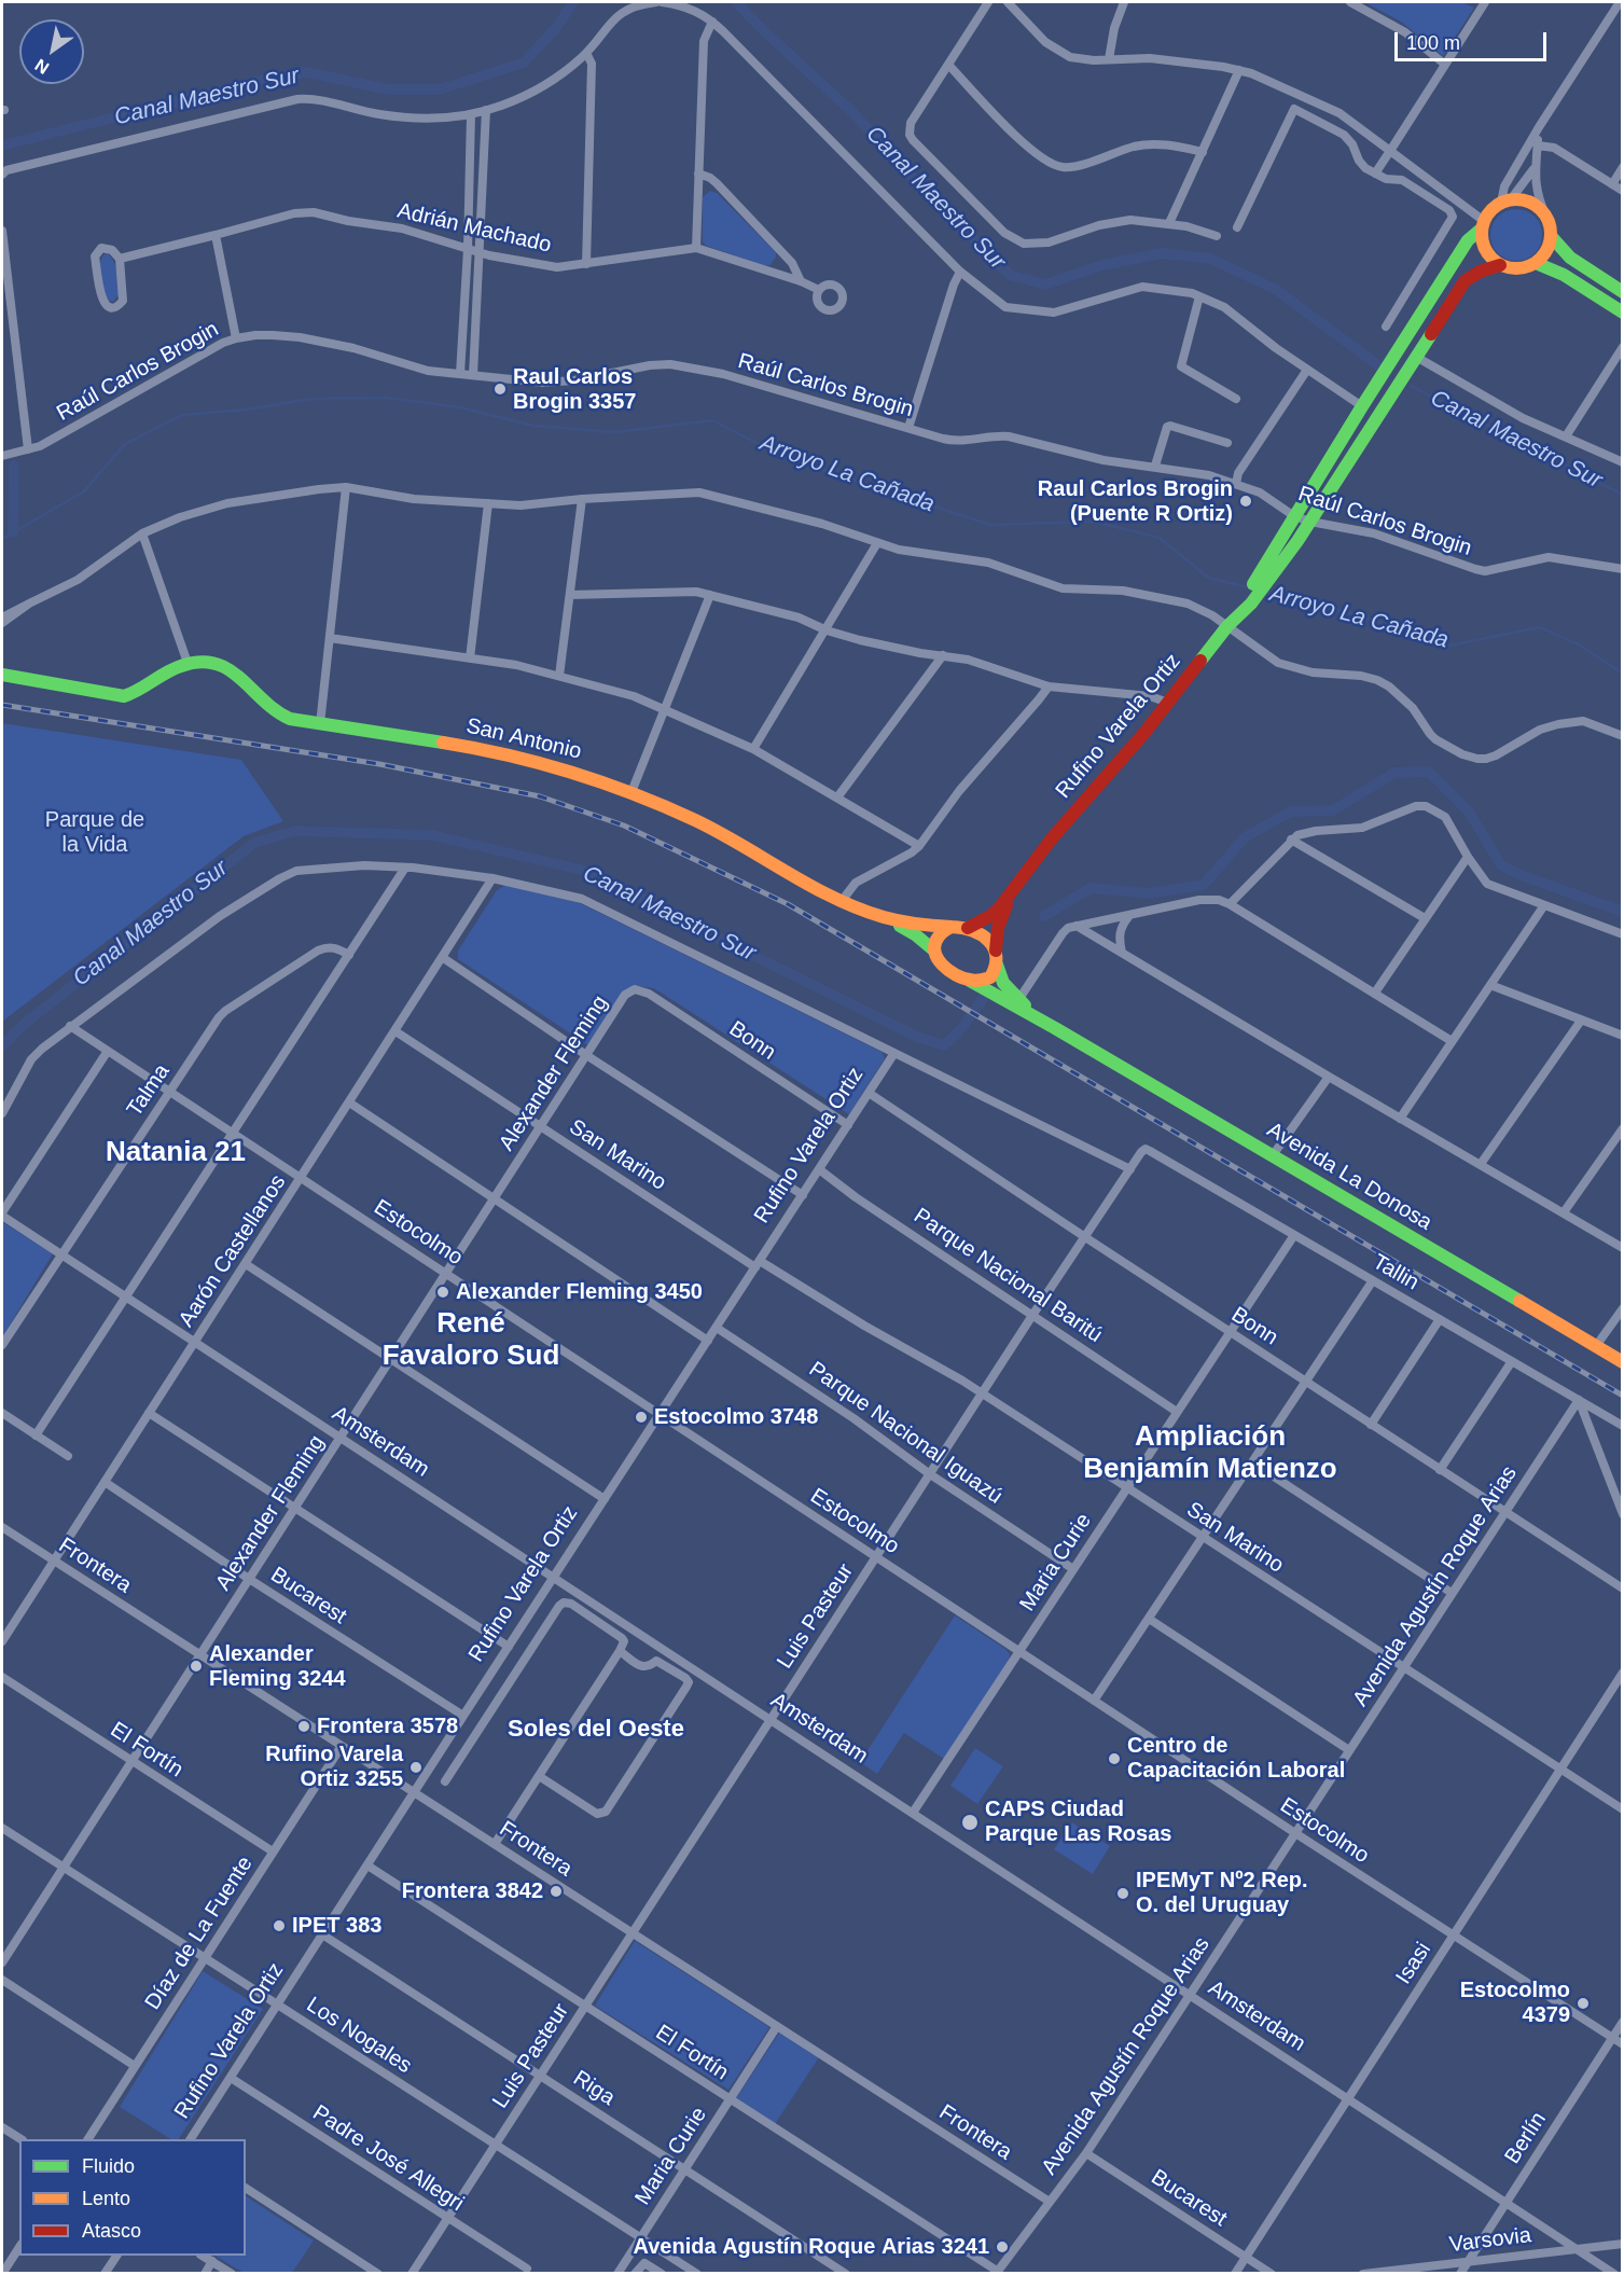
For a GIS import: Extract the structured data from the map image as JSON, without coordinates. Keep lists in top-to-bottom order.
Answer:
{
  "streets": {
    "main road": ["Rufino Varela Ortiz", "San Antonio", "Avenida La Donosa"],
    "street": [
      "Adrián Machado",
      "Raúl Carlos Brogin",
      "Bonn",
      "Alexander Fleming",
      "Talma",
      "San Marino",
      "Estocolmo",
      "Aarón Castellanos",
      "Tallin",
      "Parque Nacional Baritú",
      "Parque Nacional Iguazú",
      "Amsterdam",
      "Maria Curie",
      "Frontera",
      "Avenida Agustín Roque Arias",
      "Bucarest",
      "Luis Pasteur",
      "El Fortín",
      "Díaz de La Fuente",
      "Isasi",
      "Los Nogales",
      "Riga",
      "Berlín",
      "Padre José Allegri",
      "Varsovia"
    ]
  },
  "crossings": [
    ["Rufino Varela Ortiz", "San Antonio"],
    ["Rufino Varela Ortiz", "Bonn"],
    ["Rufino Varela Ortiz", "San Marino"],
    ["Rufino Varela Ortiz", "Avenida La Donosa"],
    ["Rufino Varela Ortiz", "Estocolmo"],
    ["Rufino Varela Ortiz", "Parque Nacional Baritú"],
    ["Rufino Varela Ortiz", "Parque Nacional Iguazú"],
    ["Rufino Varela Ortiz", "Amsterdam"],
    ["Rufino Varela Ortiz", "Frontera"],
    ["Rufino Varela Ortiz", "Bucarest"],
    ["Rufino Varela Ortiz", "El Fortín"],
    ["Rufino Varela Ortiz", "Los Nogales"],
    ["Rufino Varela Ortiz", "Riga"],
    ["Rufino Varela Ortiz", "Padre José Allegri"],
    ["San Antonio", "Avenida La Donosa"],
    ["Bonn", "Alexander Fleming"],
    ["Bonn", "Maria Curie"],
    ["Bonn", "Avenida Agustín Roque Arias"],
    ["Bonn", "Luis Pasteur"],
    ["Alexander Fleming", "San Marino"],
    ["Alexander Fleming", "Estocolmo"],
    ["Alexander Fleming", "Amsterdam"],
    ["Alexander Fleming", "Frontera"],
    ["Alexander Fleming", "Bucarest"],
    ["Alexander Fleming", "El Fortín"],
    ["Alexander Fleming", "Los Nogales"],
    ["Talma", "Estocolmo"],
    ["Talma", "Amsterdam"],
    ["San Marino", "Aarón Castellanos"],
    ["San Marino", "Maria Curie"],
    ["San Marino", "Avenida Agustín Roque Arias"],
    ["San Marino", "Luis Pasteur"],
    ["San Marino", "Isasi"],
    ["Estocolmo", "Aarón Castellanos"],
    ["Estocolmo", "Maria Curie"],
    ["Estocolmo", "Avenida Agustín Roque Arias"],
    ["Estocolmo", "Luis Pasteur"],
    ["Estocolmo", "Isasi"],
    ["Estocolmo", "Berlín"],
    ["Aarón Castellanos", "Amsterdam"],
    ["Aarón Castellanos", "Frontera"],
    ["Aarón Castellanos", "Bucarest"],
    ["Tallin", "Maria Curie"],
    ["Tallin", "Avenida Agustín Roque Arias"],
    ["Tallin", "Luis Pasteur"],
    ["Parque Nacional Baritú", "Maria Curie"],
    ["Parque Nacional Baritú", "Luis Pasteur"],
    ["Parque Nacional Iguazú", "Maria Curie"],
    ["Parque Nacional Iguazú", "Luis Pasteur"],
    ["Amsterdam", "Maria Curie"],
    ["Amsterdam", "Avenida Agustín Roque Arias"],
    ["Amsterdam", "Luis Pasteur"],
    ["Amsterdam", "Isasi"],
    ["Amsterdam", "Berlín"],
    ["Amsterdam", "Varsovia"],
    ["Maria Curie", "Frontera"],
    ["Maria Curie", "El Fortín"],
    ["Maria Curie", "Los Nogales"],
    ["Maria Curie", "Riga"],
    ["Frontera", "Avenida Agustín Roque Arias"],
    ["Frontera", "Luis Pasteur"],
    ["Frontera", "Díaz de La Fuente"],
    ["Avenida Agustín Roque Arias", "Bucarest"],
    ["Avenida Agustín Roque Arias", "El Fortín"],
    ["Bucarest", "Isasi"],
    ["Luis Pasteur", "El Fortín"],
    ["Luis Pasteur", "Los Nogales"],
    ["Luis Pasteur", "Riga"],
    ["Luis Pasteur", "Padre José Allegri"],
    ["El Fortín", "Díaz de La Fuente"],
    ["Díaz de La Fuente", "Los Nogales"],
    ["Berlín", "Varsovia"]
  ],
  "districts": [
    "Natania 21",
    "René Favaloro Sud",
    "Ampliación Benjamín Matienzo",
    "Soles del Oeste"
  ],
  "water": ["Canal Maestro Sur", "Arroyo La Cañada"],
  "parks": ["Parque de la Vida"],
  "places": [
    "Raul Carlos Brogin 3357",
    "Raul Carlos Brogin (Puente R Ortiz)",
    "Alexander Fleming 3450",
    "Estocolmo 3748",
    "Alexander Fleming 3244",
    "Frontera 3578",
    "Centro de Capacitación Laboral",
    "Rufino Varela Ortiz 3255",
    "CAPS Ciudad Parque Las Rosas",
    "Frontera 3842",
    "IPEMyT Nº2 Rep. O. del Uruguay",
    "IPET 383",
    "Estocolmo 4379",
    "Avenida Agustín Roque Arias 3241"
  ],
  "legend": ["Fluido", "Lento", "Atasco"],
  "scale_bar": "100 m",
  "north": "bottom left"
}
